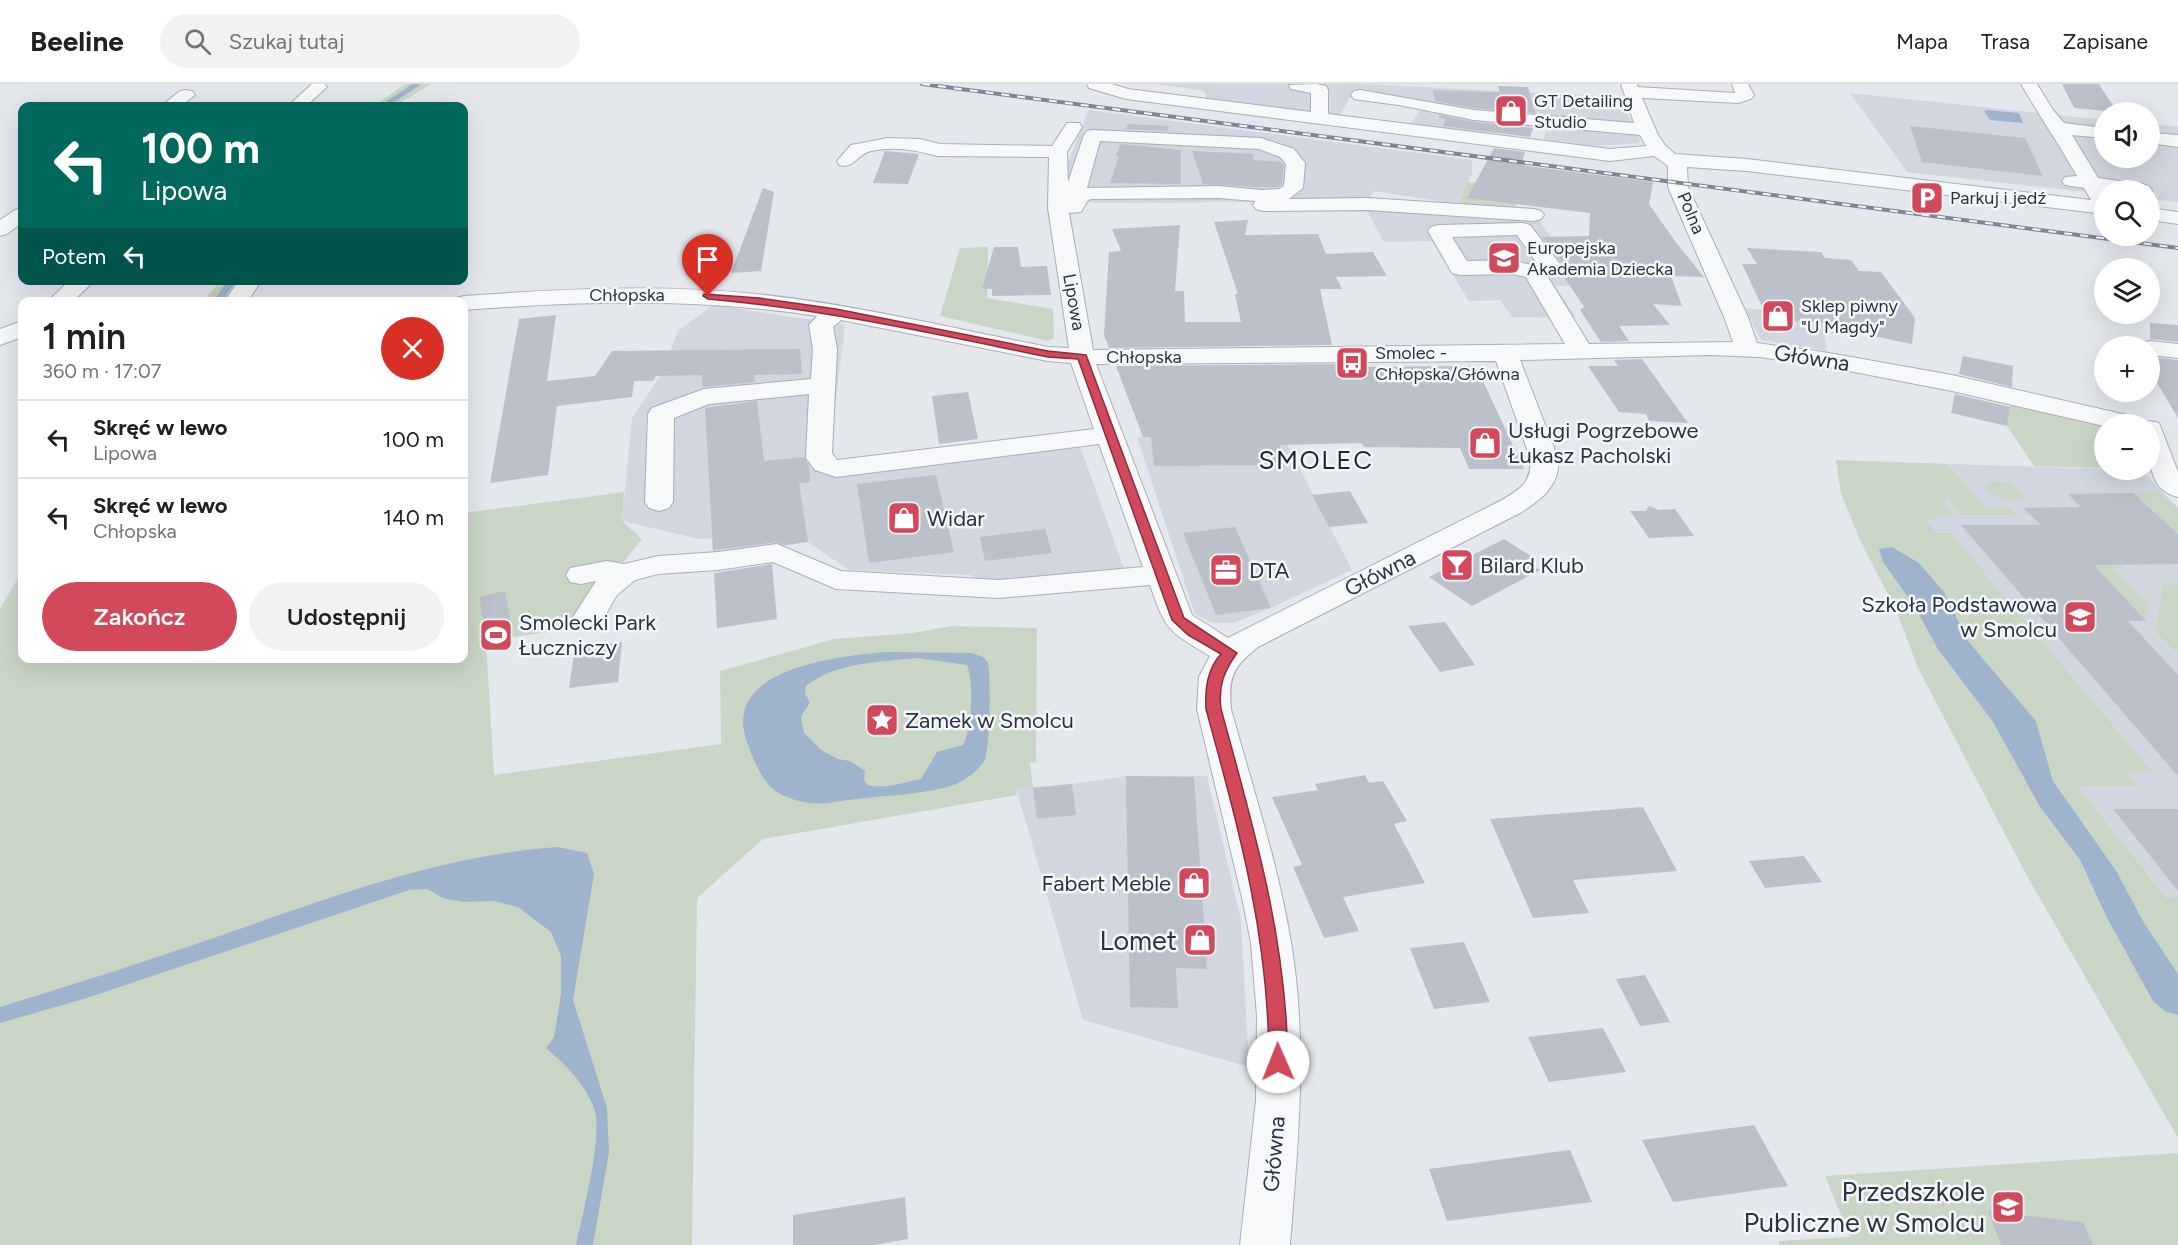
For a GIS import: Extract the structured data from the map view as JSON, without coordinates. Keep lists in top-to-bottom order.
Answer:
{
  "streets": {
    "street": [
      "Polna",
      "Chłopska",
      "Lipowa",
      "Główna"
    ]
  },
  "crossings": [
    ["Polna", "Główna"],
    ["Chłopska", "Lipowa"],
    ["Chłopska", "Główna"],
    ["Lipowa", "Główna"]
  ],
  "districts": ["SMOLEC"],
  "places": {
    "shop": [
      "GT Detailing Studio",
      "Sklep piwny \"U Magdy\"",
      "Usługi Pogrzebowe Łukasz Pacholski",
      "Widar",
      "Fabert Meble",
      "Lomet"
    ],
    "parking": ["Parkuj i jedź"],
    "school or university": ["Europejska Akademia Dziecka", "Szkoła Podstawowa w Smolcu", "Przedszkole Publiczne w Smolcu"],
    "bus stop": ["Smolec - Chłopska/Główna"],
    "bar": ["Bilard Klub"],
    "office": ["DTA"],
    "sports": ["Smolecki Park Łuczniczy"],
    "place": ["Zamek w Smolcu"]
  },
  "page": {
    "header": "Beeline",
    "search": "Szukaj tutaj",
    "nav": ["Mapa", "Trasa", "Zapisane"],
    "map_buttons": ["+", "−"],
    "turn": ["100 m", "Lipowa"],
    "then": "Potem",
    "heading": ["1 min", "360 m · 17:07"],
    "list": [
      {
        "name": "Skręć w lewo",
        "note": "Lipowa",
        "value": "100 m"
      },
      {
        "name": "Skręć w lewo",
        "note": "Chłopska",
        "value": "140 m"
      }
    ],
    "buttons": ["Zakończ", "Udostępnij"]
  }
}
